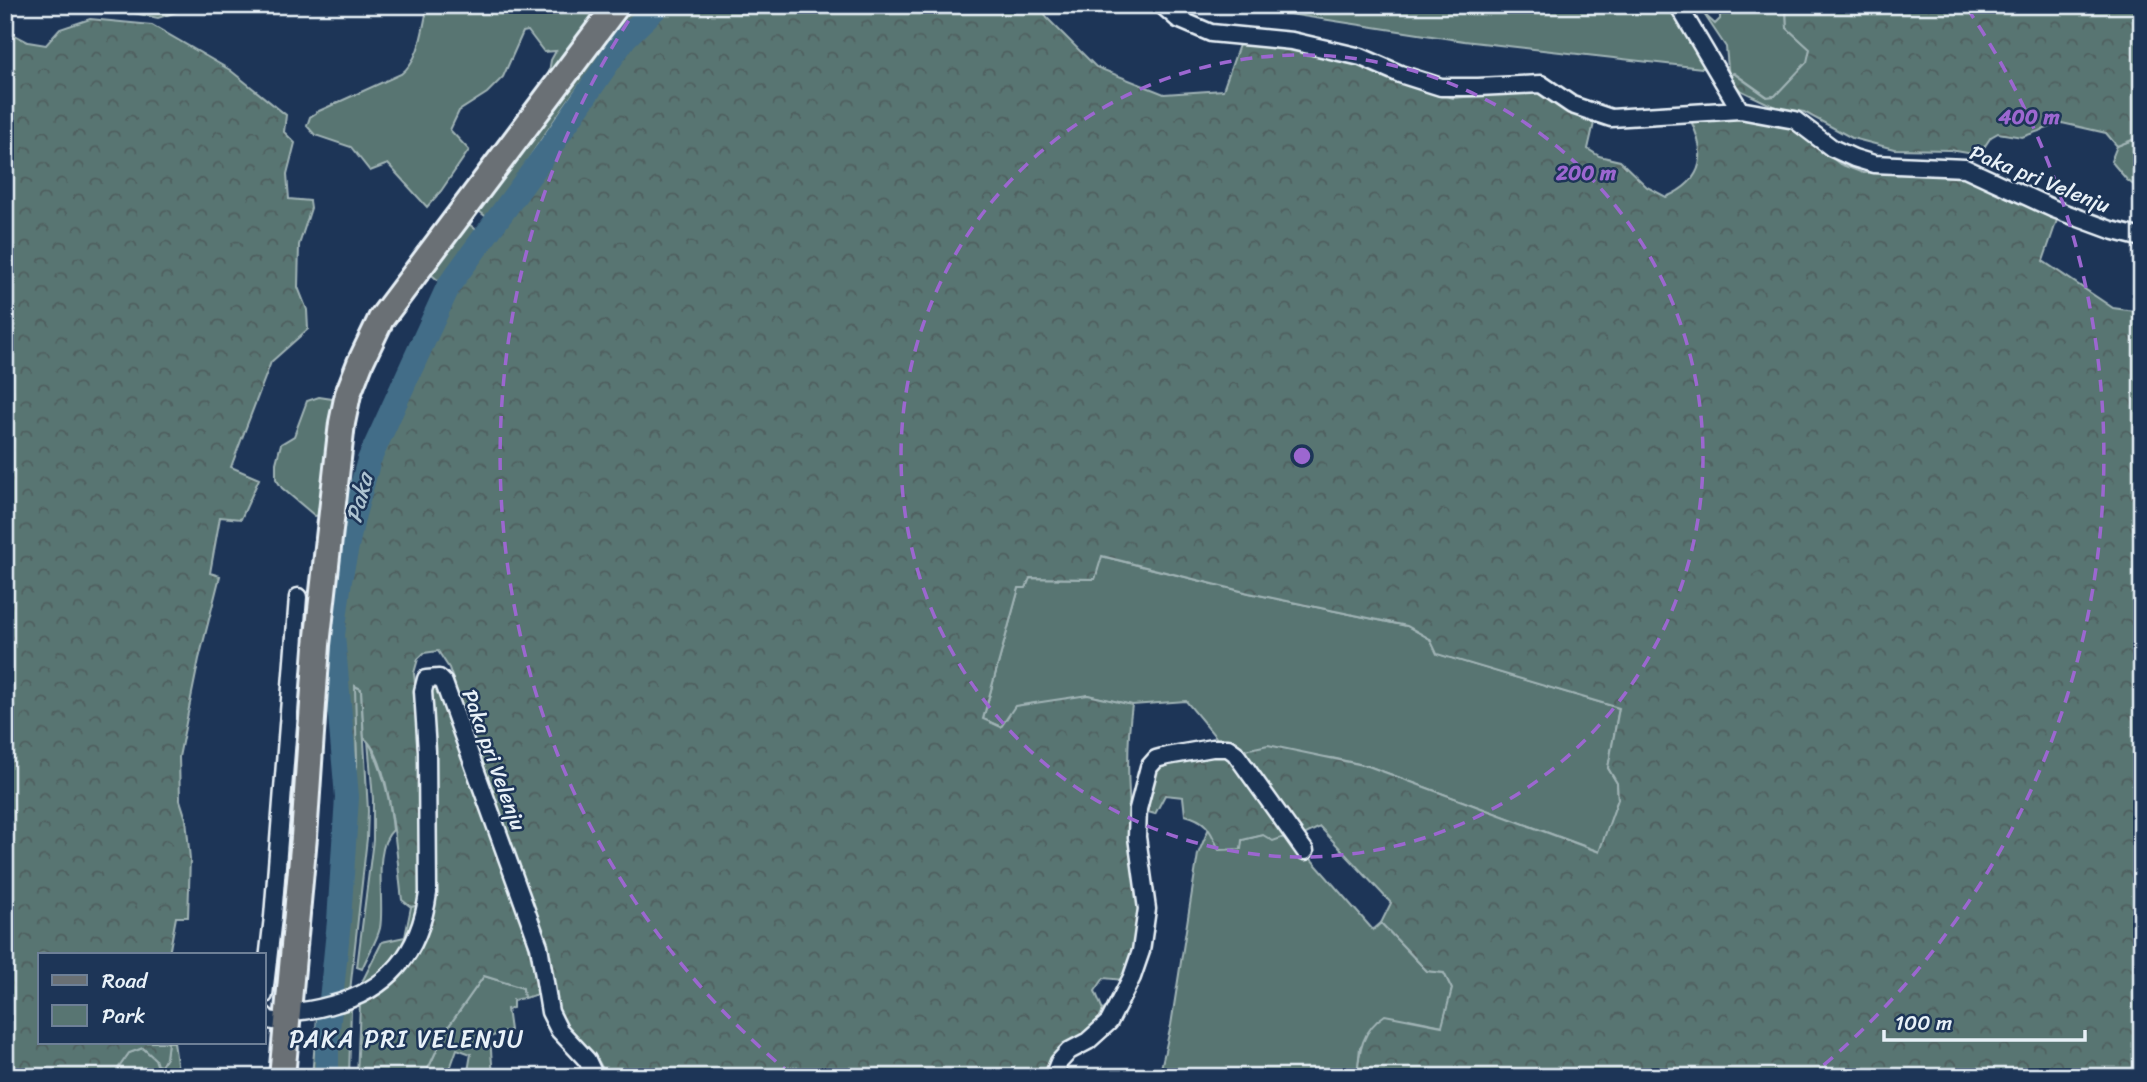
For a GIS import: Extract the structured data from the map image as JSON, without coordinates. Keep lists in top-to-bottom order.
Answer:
{
  "streets": {
    "street": ["Paka pri Velenju"]
  },
  "districts": ["PAKA PRI VELENJU"],
  "water": ["Paka"],
  "legend": ["Road", "Park"],
  "scale_bar": "100 m",
  "rings": ["400 m", "200 m"]
}
